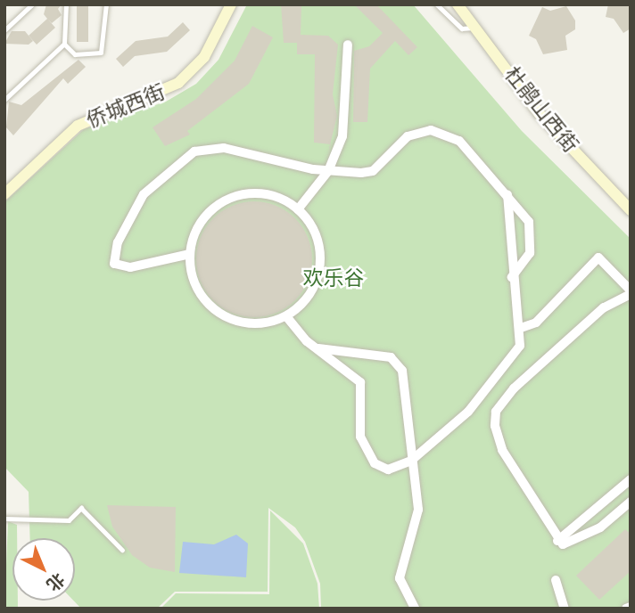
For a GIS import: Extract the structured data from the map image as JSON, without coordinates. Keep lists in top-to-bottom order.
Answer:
{
  "streets": {
    "street": ["侨城西街", "杜鹃山西街"]
  },
  "parks": ["欢乐谷"],
  "north": "bottom right"
}
